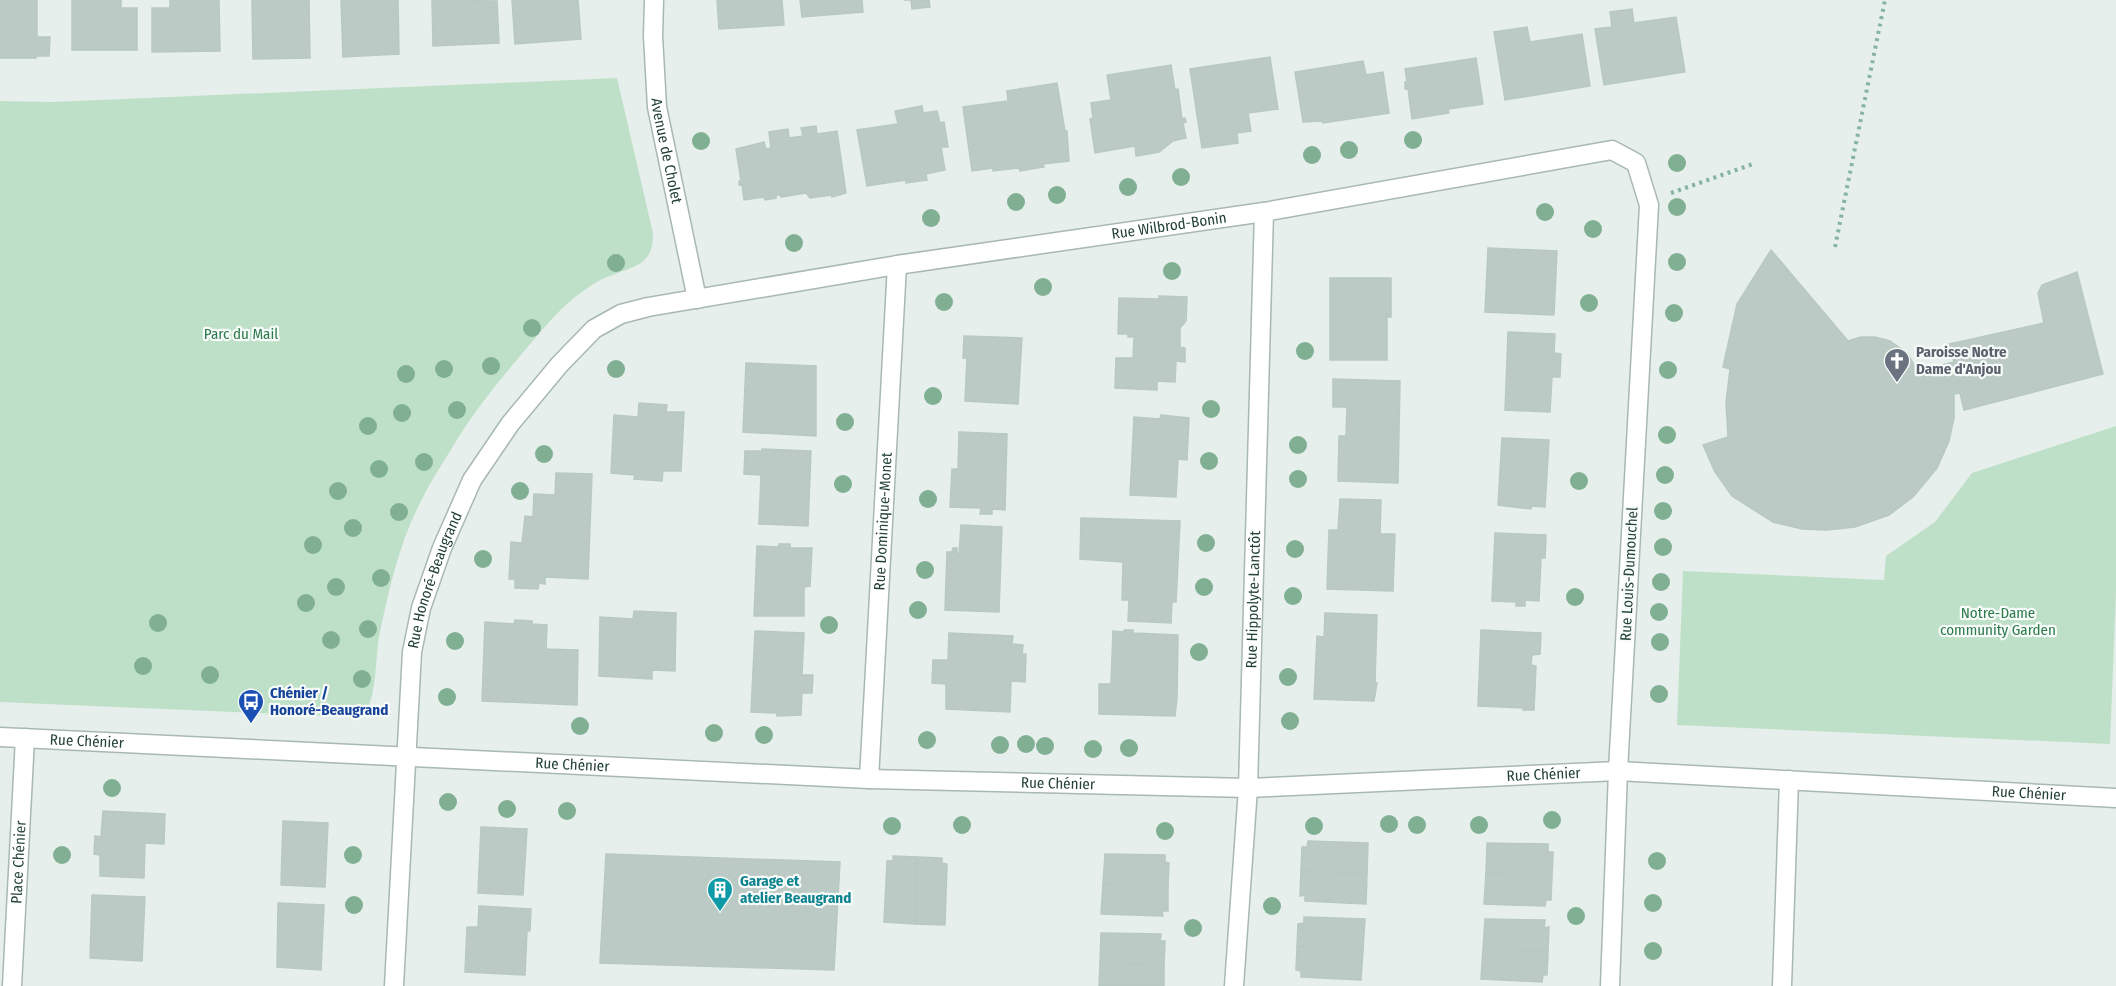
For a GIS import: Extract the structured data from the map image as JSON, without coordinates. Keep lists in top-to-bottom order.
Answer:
{
  "streets": {
    "street": [
      "Avenue de Cholet",
      "Rue Wilbrod-Bonin",
      "Rue Dominique-Monet",
      "Rue Louis-Dumouchel",
      "Rue Honoré-Beaugrand",
      "Rue Hippolyte-Lanctôt",
      "Rue Chénier",
      "Place Chénier"
    ]
  },
  "crossings": [
    ["Avenue de Cholet", "Rue Wilbrod-Bonin"],
    ["Avenue de Cholet", "Rue Honoré-Beaugrand"],
    ["Rue Wilbrod-Bonin", "Rue Dominique-Monet"],
    ["Rue Wilbrod-Bonin", "Rue Louis-Dumouchel"],
    ["Rue Wilbrod-Bonin", "Rue Honoré-Beaugrand"],
    ["Rue Wilbrod-Bonin", "Rue Hippolyte-Lanctôt"],
    ["Rue Dominique-Monet", "Rue Chénier"],
    ["Rue Louis-Dumouchel", "Rue Chénier"],
    ["Rue Honoré-Beaugrand", "Rue Chénier"],
    ["Rue Hippolyte-Lanctôt", "Rue Chénier"],
    ["Rue Chénier", "Place Chénier"]
  ],
  "parks": ["Parc du Mail", "Notre-Dame community Garden"],
  "places": {
    "church": ["Paroisse Notre Dame d'Anjou"],
    "bus stop": ["Chénier / Honoré-Beaugrand"],
    "building": ["Garage et atelier Beaugrand"]
  }
}
